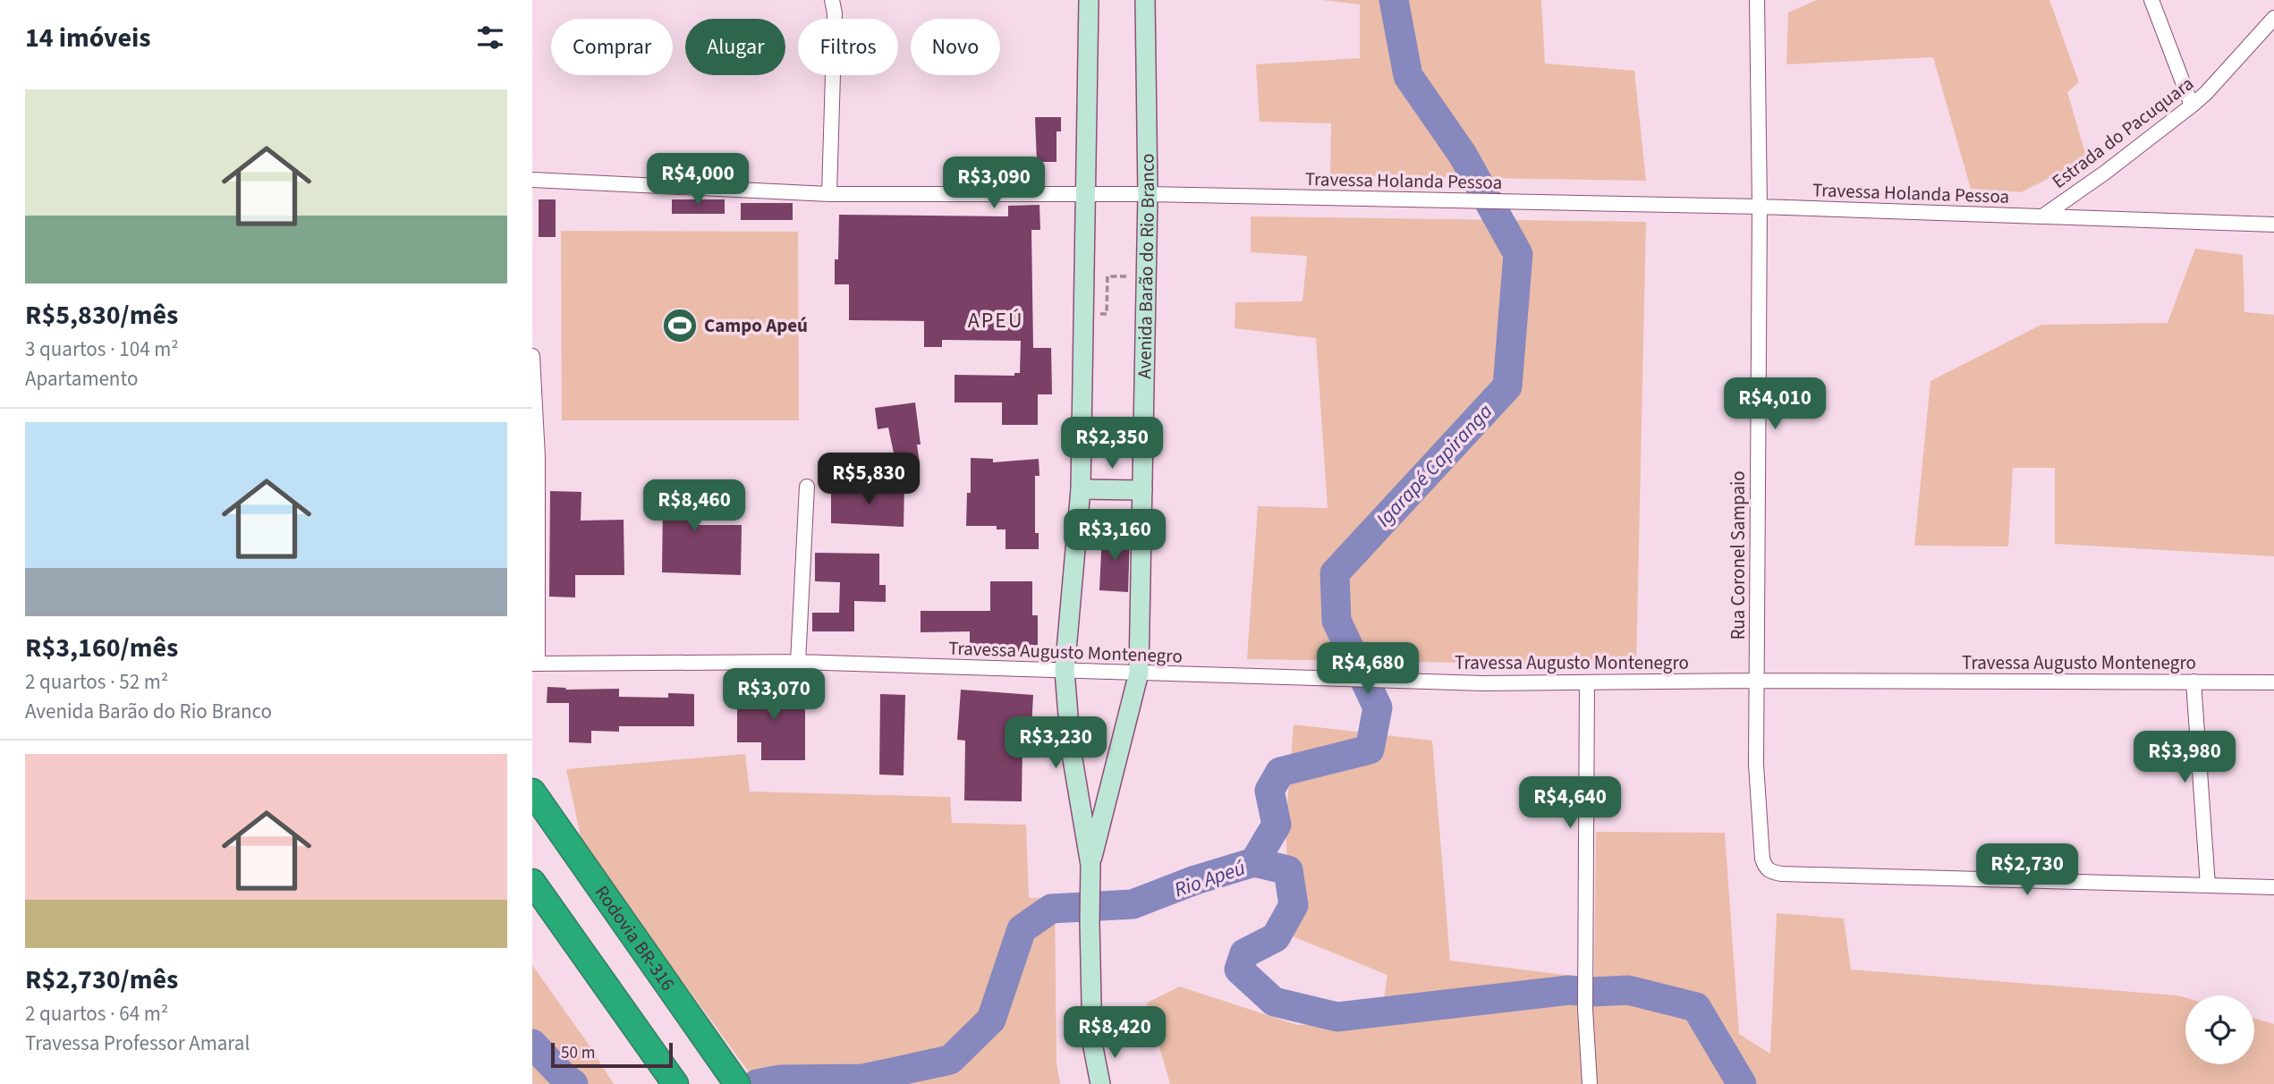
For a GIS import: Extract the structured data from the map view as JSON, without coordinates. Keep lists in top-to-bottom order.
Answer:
{
  "streets": {
    "highway": ["Rodovia BR-316"],
    "main road": ["Avenida Barão do Rio Branco"],
    "street": [
      "Estrada do Pacuquara",
      "Travessa Holanda Pessoa",
      "Rua Coronel Sampaio",
      "Travessa Augusto Montenegro"
    ]
  },
  "crossings": [
    ["Estrada do Pacuquara", "Travessa Holanda Pessoa"],
    ["Travessa Holanda Pessoa", "Avenida Barão do Rio Branco"],
    ["Travessa Holanda Pessoa", "Rua Coronel Sampaio"],
    ["Avenida Barão do Rio Branco", "Travessa Augusto Montenegro"],
    ["Rua Coronel Sampaio", "Travessa Augusto Montenegro"]
  ],
  "districts": ["APEÚ"],
  "water": ["Igarapé Capiranga", "Rio Apeú"],
  "places": {
    "sports": ["Campo Apeú"]
  },
  "scale_bar": "50 m",
  "page": {
    "heading": "14 imóveis",
    "chip": [
      "Comprar",
      "Alugar",
      "Filtros",
      "Novo"
    ],
    "list": [
      {
        "name": "R$5,830/mês",
        "note": "3 quartos · 104 m² · Apartamento"
      },
      {
        "name": "R$3,160/mês",
        "note": "2 quartos · 52 m² · Avenida Barão do Rio Branco"
      },
      {
        "name": "R$2,730/mês",
        "note": "2 quartos · 64 m² · Travessa Professor Amaral"
      }
    ],
    "price": [
      "R$4,000",
      "R$3,090",
      "R$4,010",
      "R$2,350",
      "R$5,830",
      "R$8,460",
      "R$3,160",
      "R$4,680",
      "R$3,070",
      "R$3,230",
      "R$3,980",
      "R$4,640",
      "R$2,730",
      "R$8,420"
    ],
    "scale": "50 m"
  }
}
